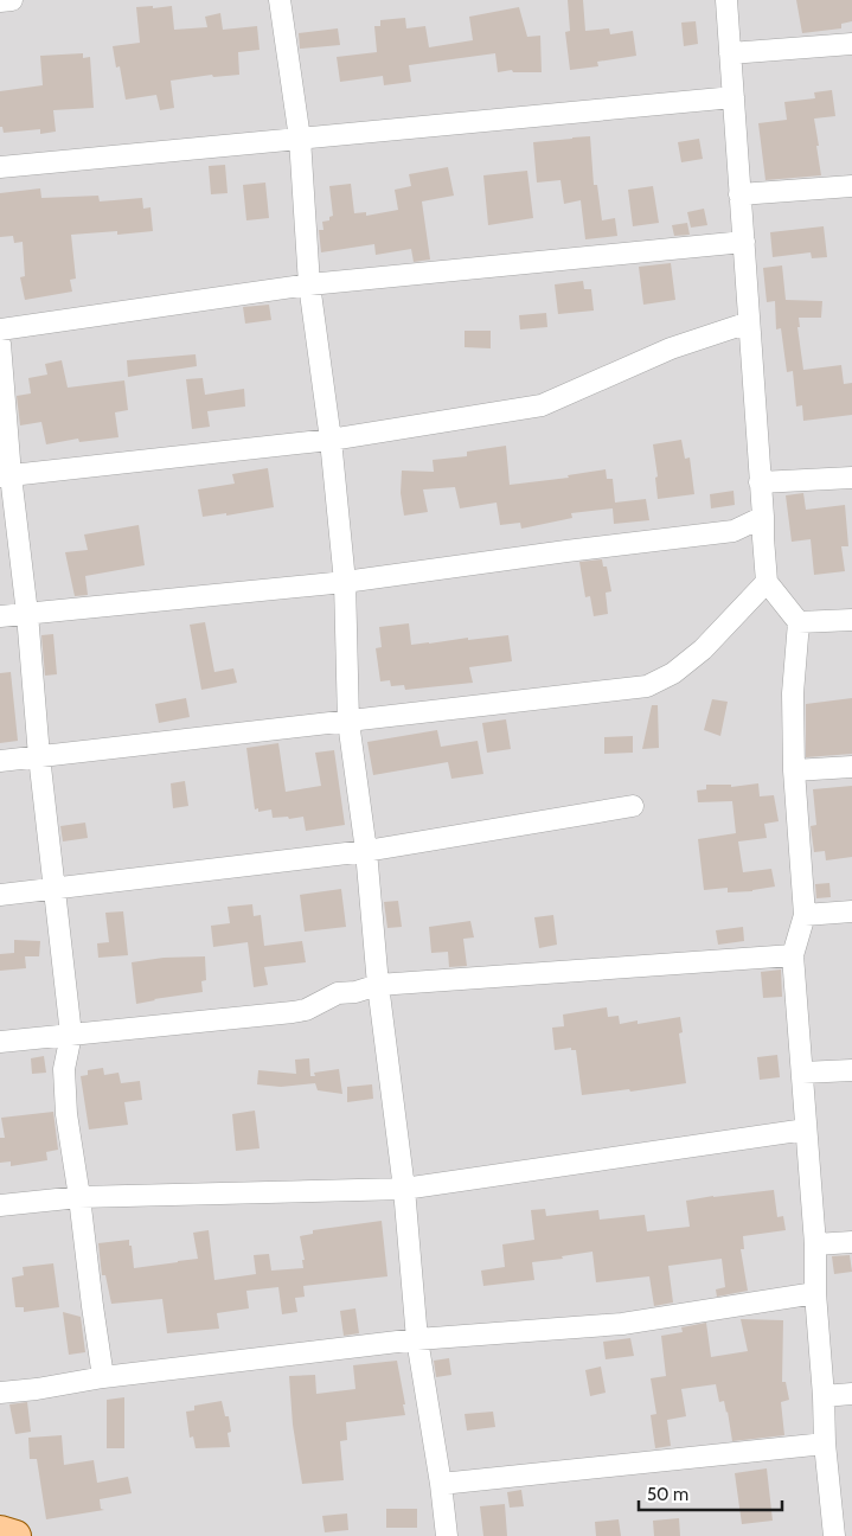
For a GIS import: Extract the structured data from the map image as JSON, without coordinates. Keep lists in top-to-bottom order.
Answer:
{
  "scale_bar": "50 m"
}
